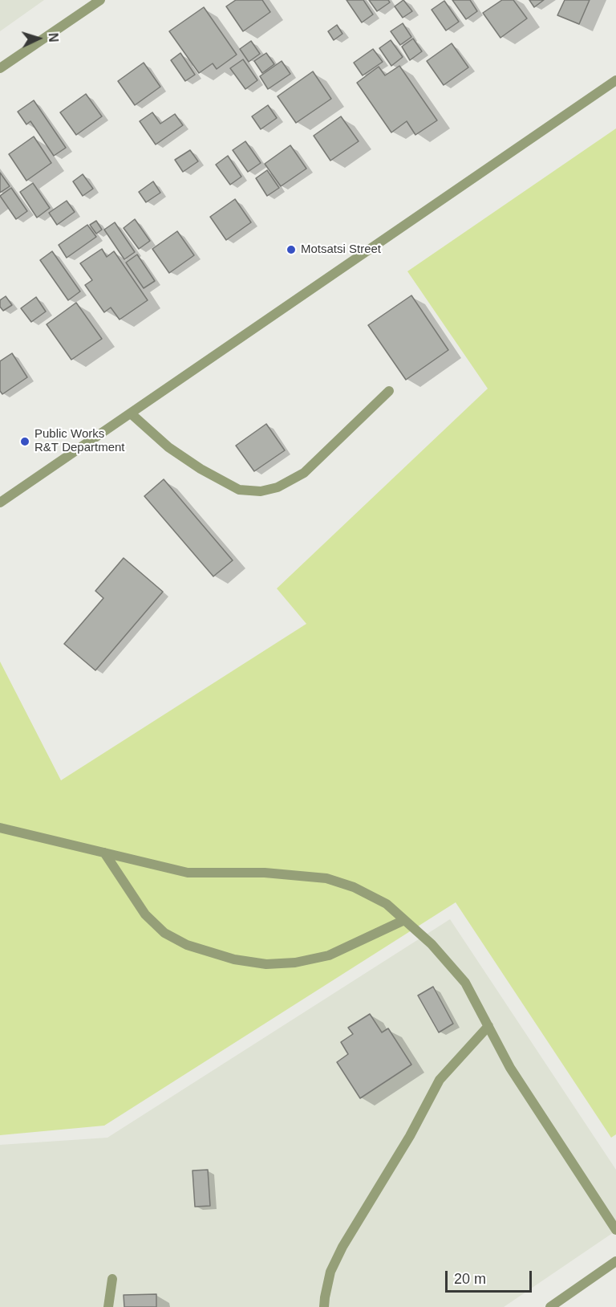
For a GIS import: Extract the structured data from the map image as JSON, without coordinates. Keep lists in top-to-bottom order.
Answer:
{
  "places": ["Motsatsi Street", "Public Works R&T Department"],
  "scale_bar": "20 m",
  "north": "right"
}
